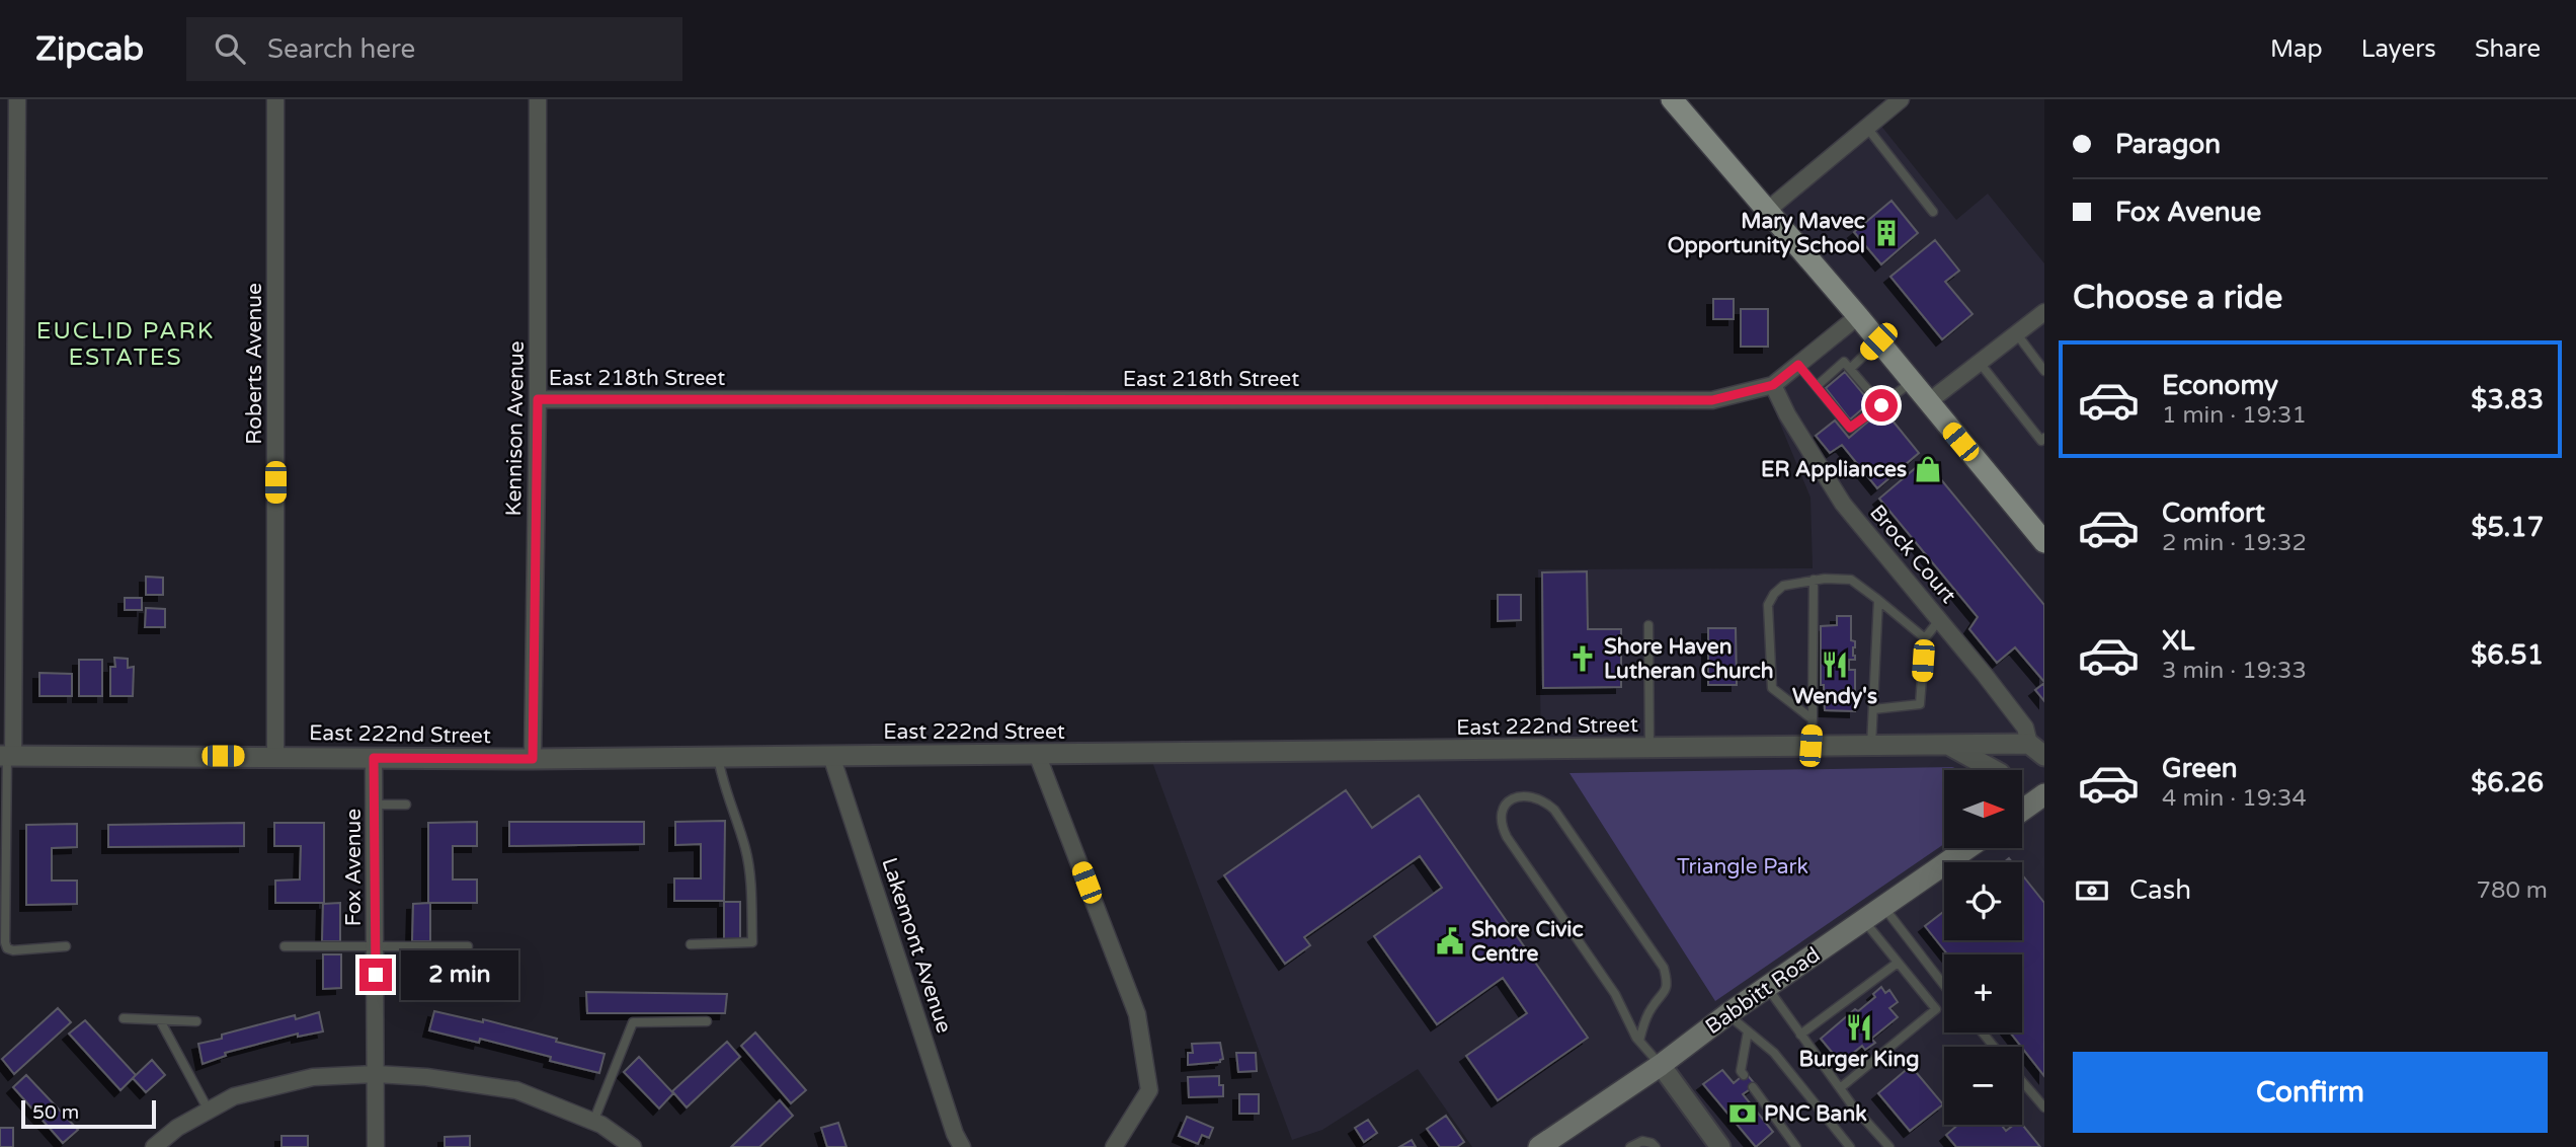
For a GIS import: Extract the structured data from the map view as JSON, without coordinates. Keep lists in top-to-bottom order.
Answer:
{
  "streets": {
    "main road": ["Babbitt Road"],
    "street": [
      "Roberts Avenue",
      "East 218th Street",
      "Kennison Avenue",
      "Brock Court",
      "East 222nd Street",
      "Fox Avenue",
      "Lakemont Avenue"
    ]
  },
  "crossings": [
    ["Roberts Avenue", "East 222nd Street"],
    ["East 218th Street", "Kennison Avenue"],
    ["East 218th Street", "Brock Court"],
    ["Kennison Avenue", "East 222nd Street"],
    ["Brock Court", "East 222nd Street"],
    ["East 222nd Street", "Fox Avenue"],
    ["East 222nd Street", "Lakemont Avenue"]
  ],
  "districts": ["EUCLID PARK ESTATES"],
  "parks": ["Triangle Park"],
  "places": {
    "building": ["Mary Mavec Opportunity School"],
    "shop": ["ER Appliances"],
    "church": ["Shore Haven Lutheran Church"],
    "restaurant": ["Wendy's", "Burger King"],
    "public building": ["Shore Civic Centre"],
    "bank": ["PNC Bank"]
  },
  "scale_bar": "50 m",
  "north": "right",
  "page": {
    "header": "Zipcab",
    "search": "Search here",
    "nav": ["Map", "Layers", "Share"],
    "banner": ["Paragon", "Fox Avenue"],
    "heading": "Choose a ride",
    "list": [
      {
        "name": "Economy",
        "note": "1 min · 19:31",
        "value": "$3.83"
      },
      {
        "name": "Comfort",
        "note": "2 min · 19:32",
        "value": "$5.17"
      },
      {
        "name": "XL",
        "note": "3 min · 19:33",
        "value": "$6.51"
      },
      {
        "name": "Green",
        "note": "4 min · 19:34",
        "value": "$6.26"
      }
    ],
    "map_buttons": ["+", "−"],
    "pay": ["Cash", "780 m"],
    "bubble": "2 min",
    "buttons": "Confirm",
    "scale": "50 m"
  }
}
